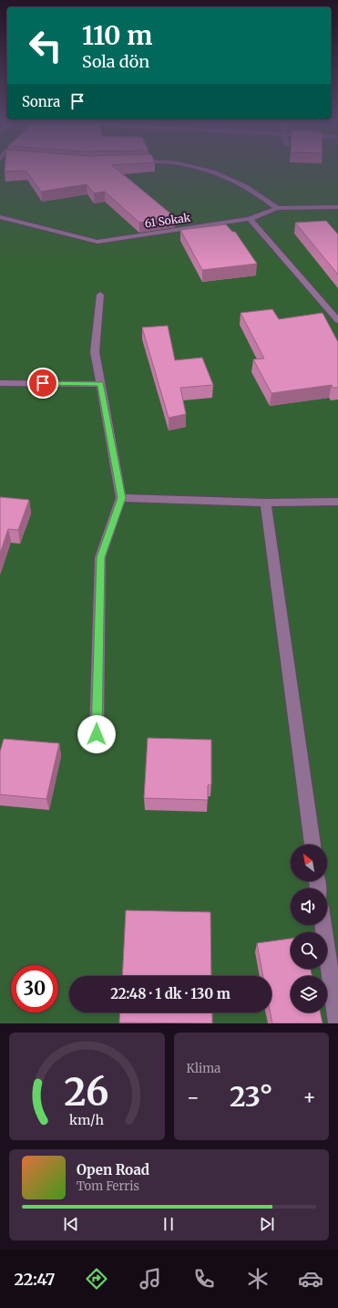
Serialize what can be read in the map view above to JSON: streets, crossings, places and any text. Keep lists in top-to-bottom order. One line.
{"streets":{"street":["61 Sokak"]},"north":"top left","page":{"turn":["110 m","Sola dön"],"then":"Sonra","limit":"30","trip":"22:48 · 1 dk · 130 m","tile":"Klima","heat":["−","23°","+"],"song":["Open Road","Tom Ferris"],"tabs":"22:47","gauge":["26","km/h"]}}
